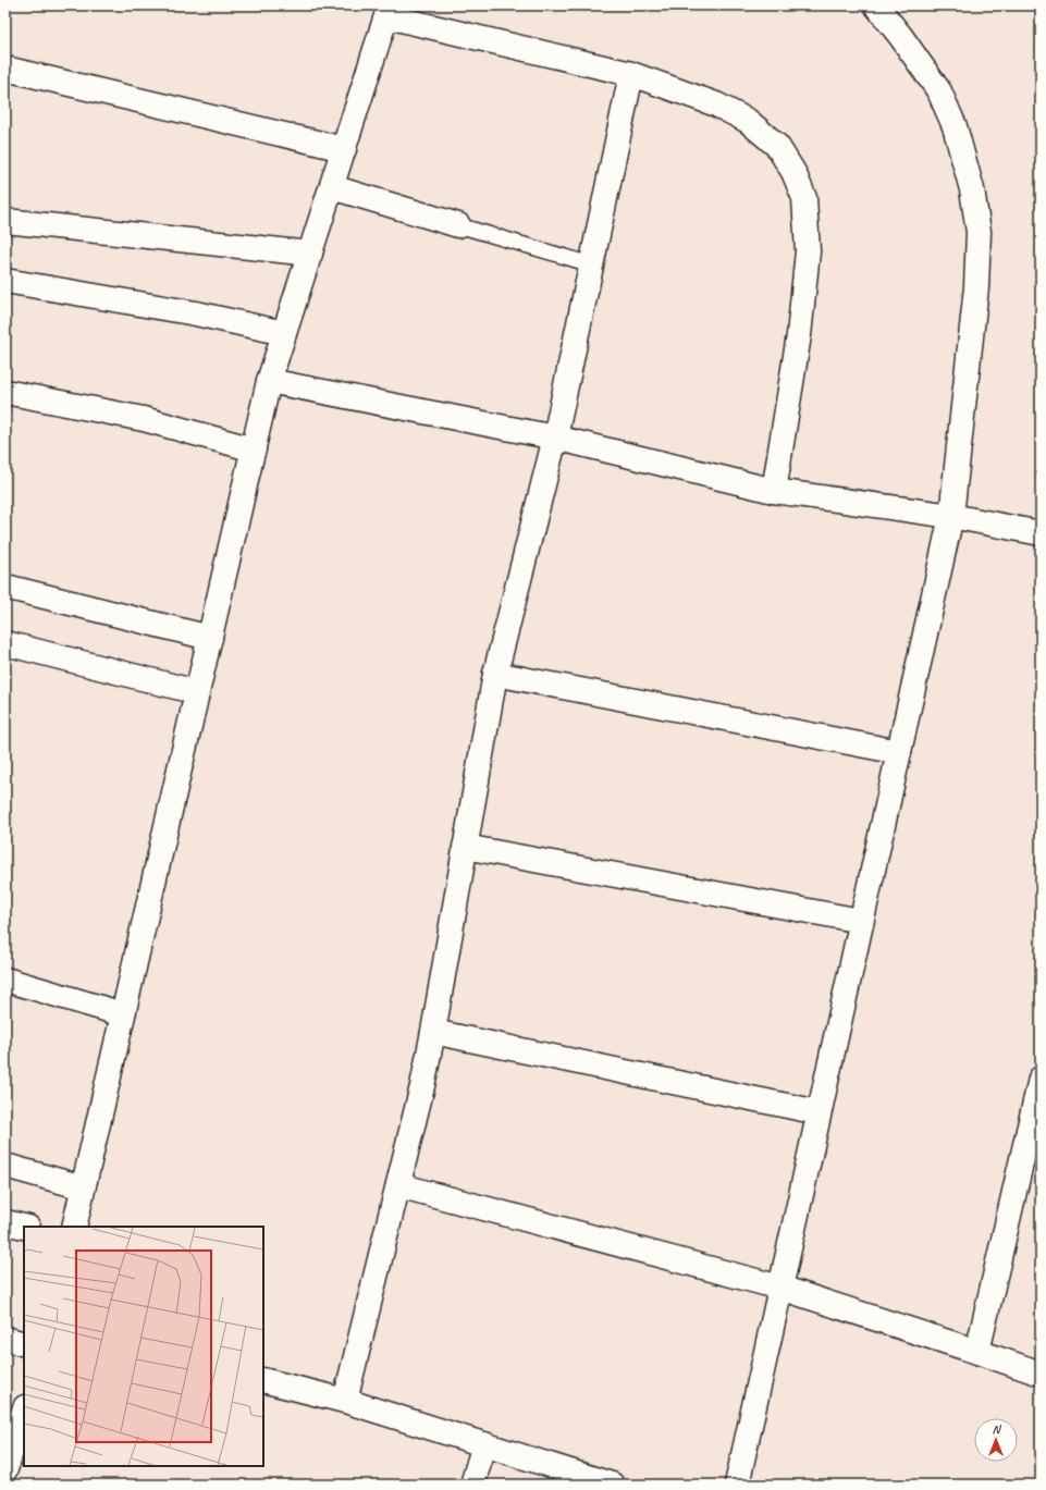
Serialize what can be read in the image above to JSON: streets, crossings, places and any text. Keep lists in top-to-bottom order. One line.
{"north":"top"}
